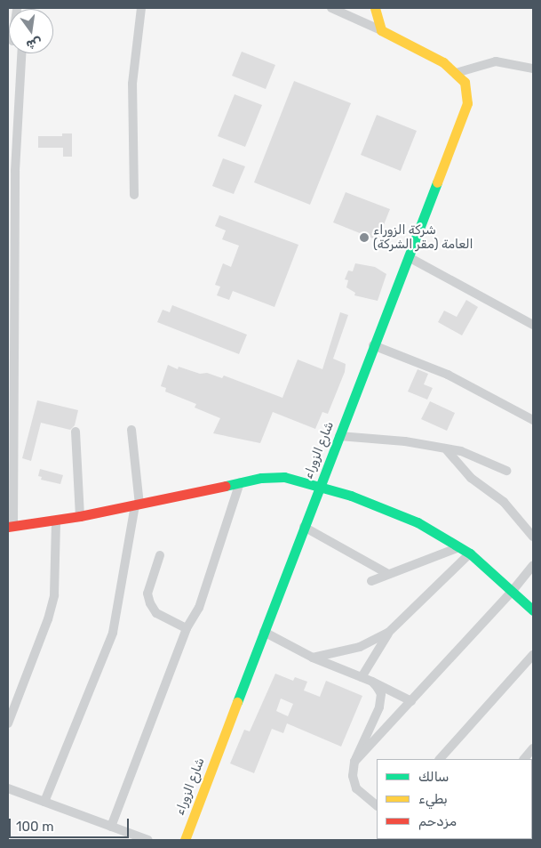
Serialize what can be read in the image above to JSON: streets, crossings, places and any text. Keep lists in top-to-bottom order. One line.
{"streets":{"street":["شارع الزوراء"]},"places":["شركة الزوراء العامة (مقر الشركة)"],"legend":["سالك","بطيء","مزدحم"],"scale_bar":"100 m","north":"bottom"}
